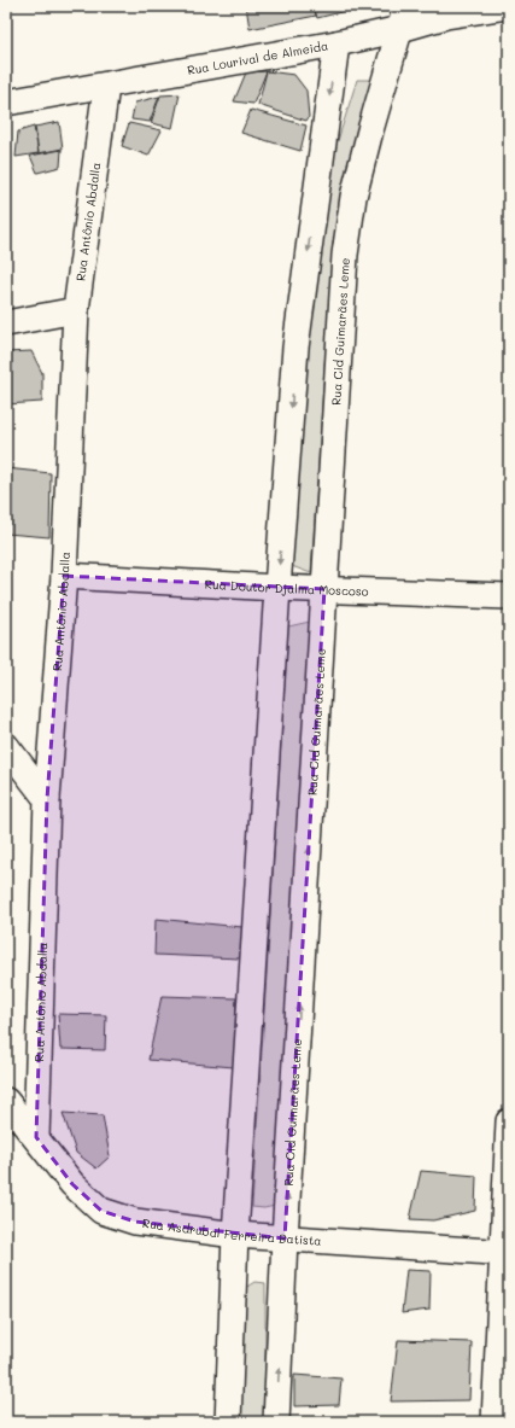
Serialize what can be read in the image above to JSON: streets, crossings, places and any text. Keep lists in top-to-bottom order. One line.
{"streets":{"street":["Rua Lourival de Almeida","Rua Antônio Abdalla","Rua Cid Guimarães Leme","Rua Doutor Djalma Moscoso","Rua Asdrubal Ferreira Batista"]},"crossings":[["Rua Lourival de Almeida","Rua Antônio Abdalla"],["Rua Lourival de Almeida","Rua Cid Guimarães Leme"],["Rua Antônio Abdalla","Rua Doutor Djalma Moscoso"],["Rua Antônio Abdalla","Rua Asdrubal Ferreira Batista"],["Rua Cid Guimarães Leme","Rua Doutor Djalma Moscoso"],["Rua Cid Guimarães Leme","Rua Asdrubal Ferreira Batista"]]}
